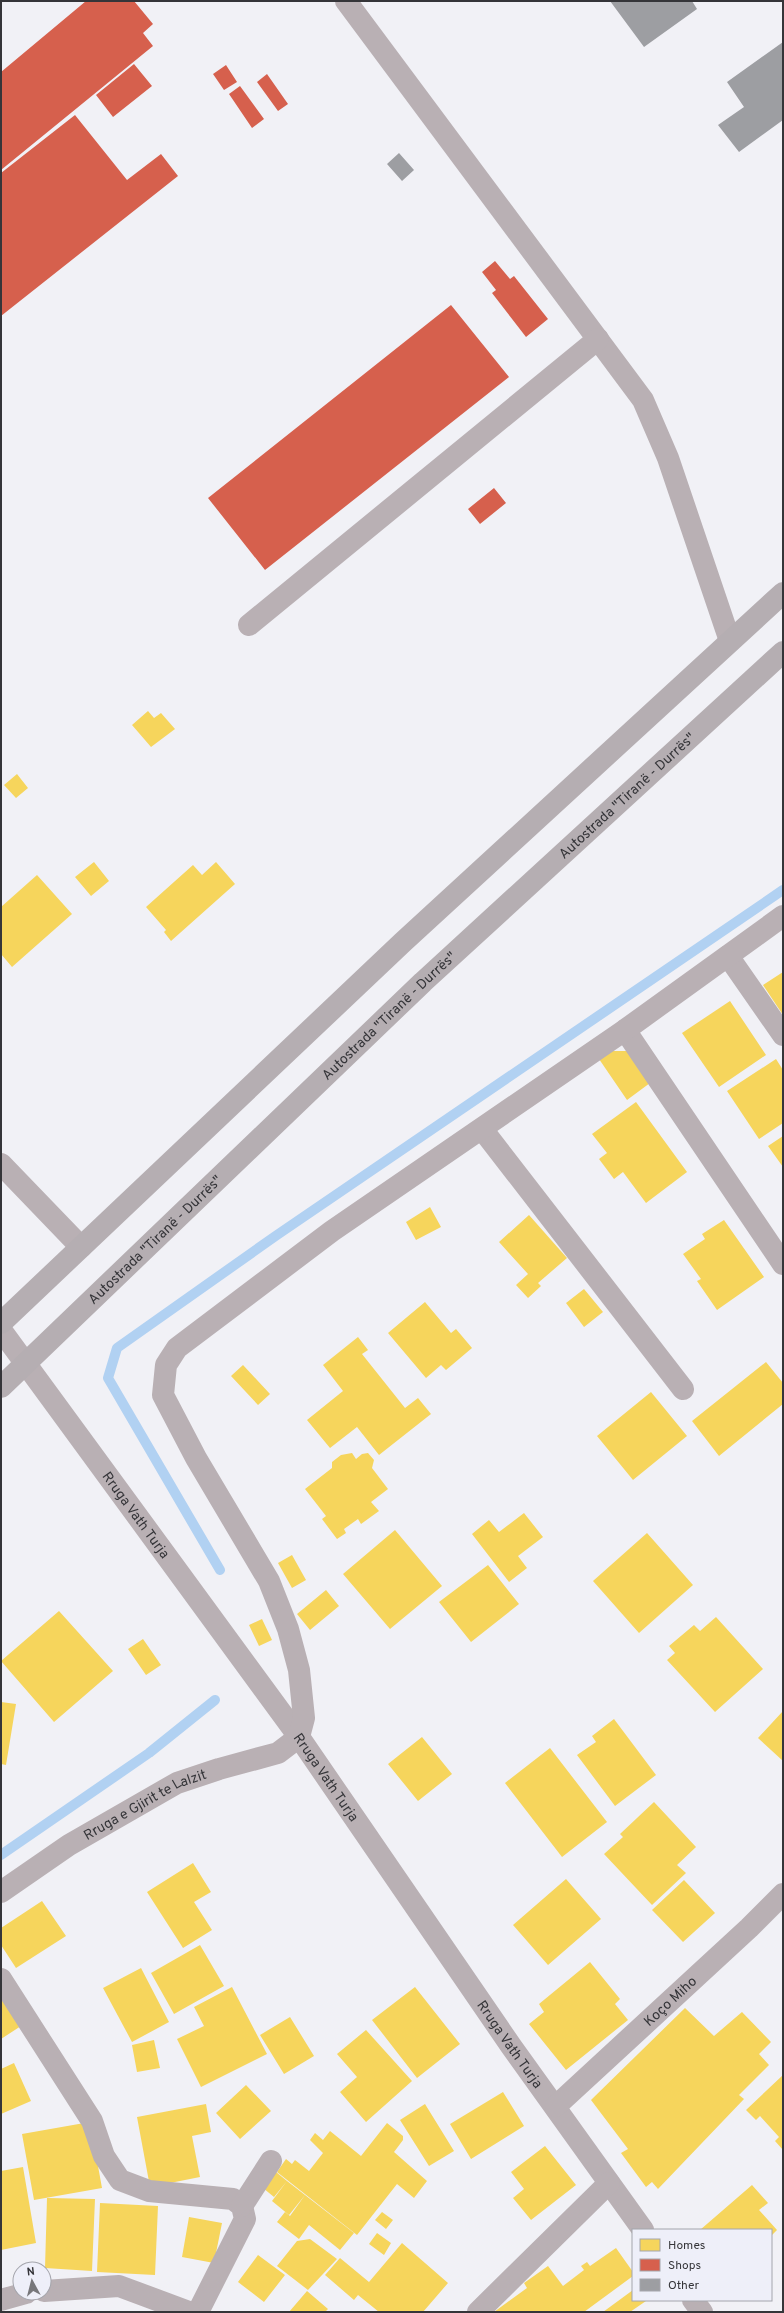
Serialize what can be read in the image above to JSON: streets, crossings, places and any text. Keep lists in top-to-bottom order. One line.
{"streets":{"highway":["Autostrada \"Tiranë - Durrës\""],"street":["Rruga Vath Turja","Rruga e Gjirit te Lalzit","Koço Miho"]},"crossings":[["Rruga Vath Turja","Rruga e Gjirit te Lalzit"],["Rruga Vath Turja","Koço Miho"]],"legend":["Homes","Shops","Other"],"north":"top"}
